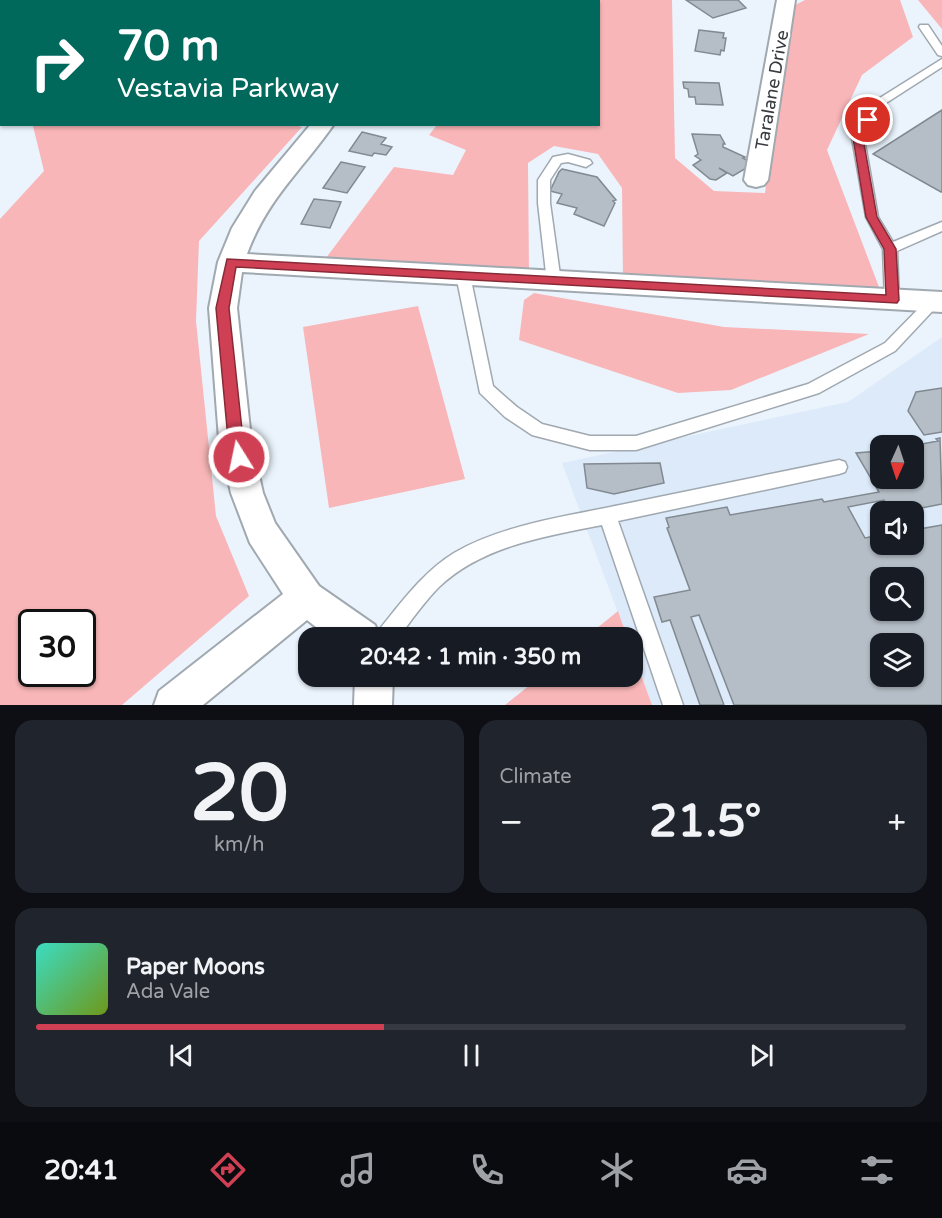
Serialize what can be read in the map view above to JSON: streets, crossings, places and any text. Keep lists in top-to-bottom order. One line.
{"streets":{"street":["Taralane Drive"]},"north":"bottom","page":{"turn":["70 m","Vestavia Parkway"],"limit":"30","trip":"20:42 · 1 min · 350 m","tile":[["20","km/h"],"Climate"],"heat":["−","21.5°","+"],"song":["Paper Moons","Ada Vale"],"tabs":"20:41"}}
